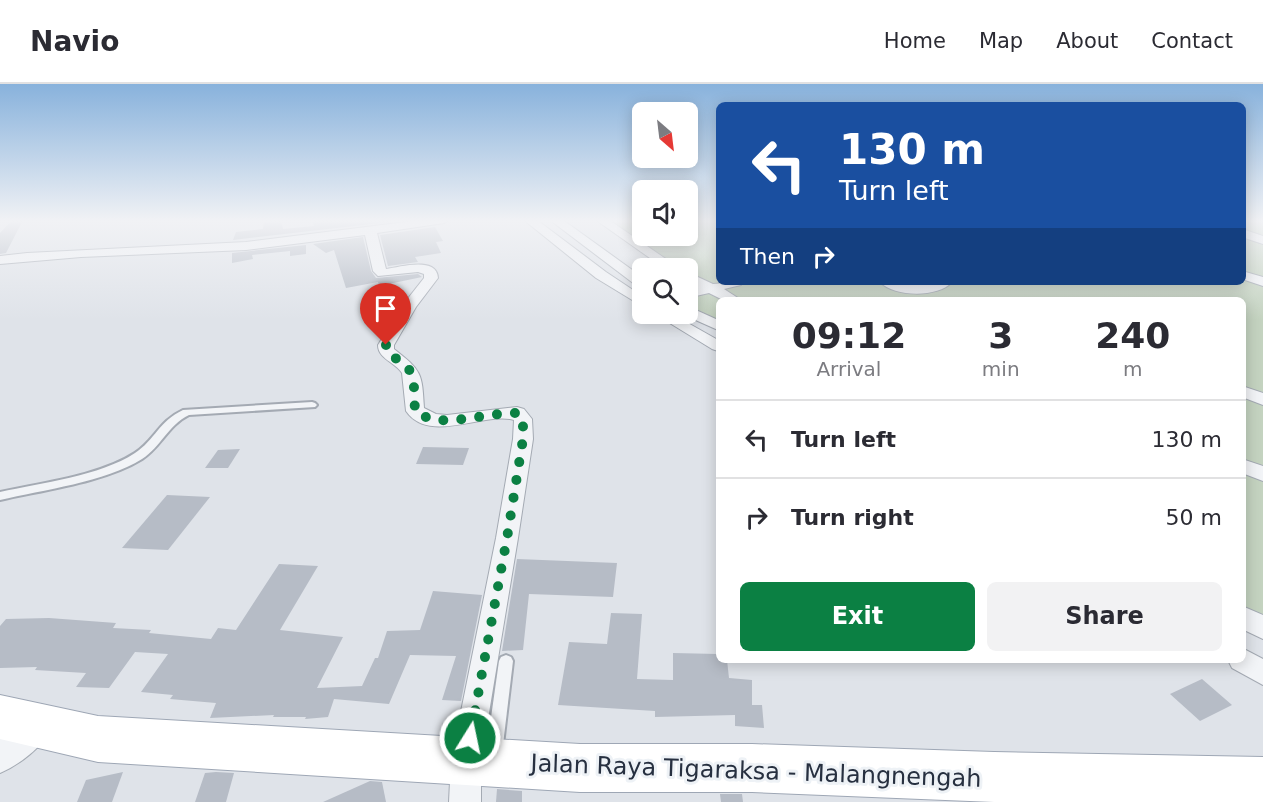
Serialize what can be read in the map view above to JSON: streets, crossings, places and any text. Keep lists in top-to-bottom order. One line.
{"streets":{"main road":["Jalan Raya Tigaraksa - Malangnengah"]},"north":"bottom right","page":{"header":"Navio","nav":["Home","Map","About","Contact"],"turn":["130 m","Turn left"],"then":"Then","eta":["09:12","Arrival","3","min","240","m"],"list":[{"name":"Turn left","value":"130 m"},{"name":"Turn right","value":"50 m"}],"buttons":["Exit","Share"]}}
